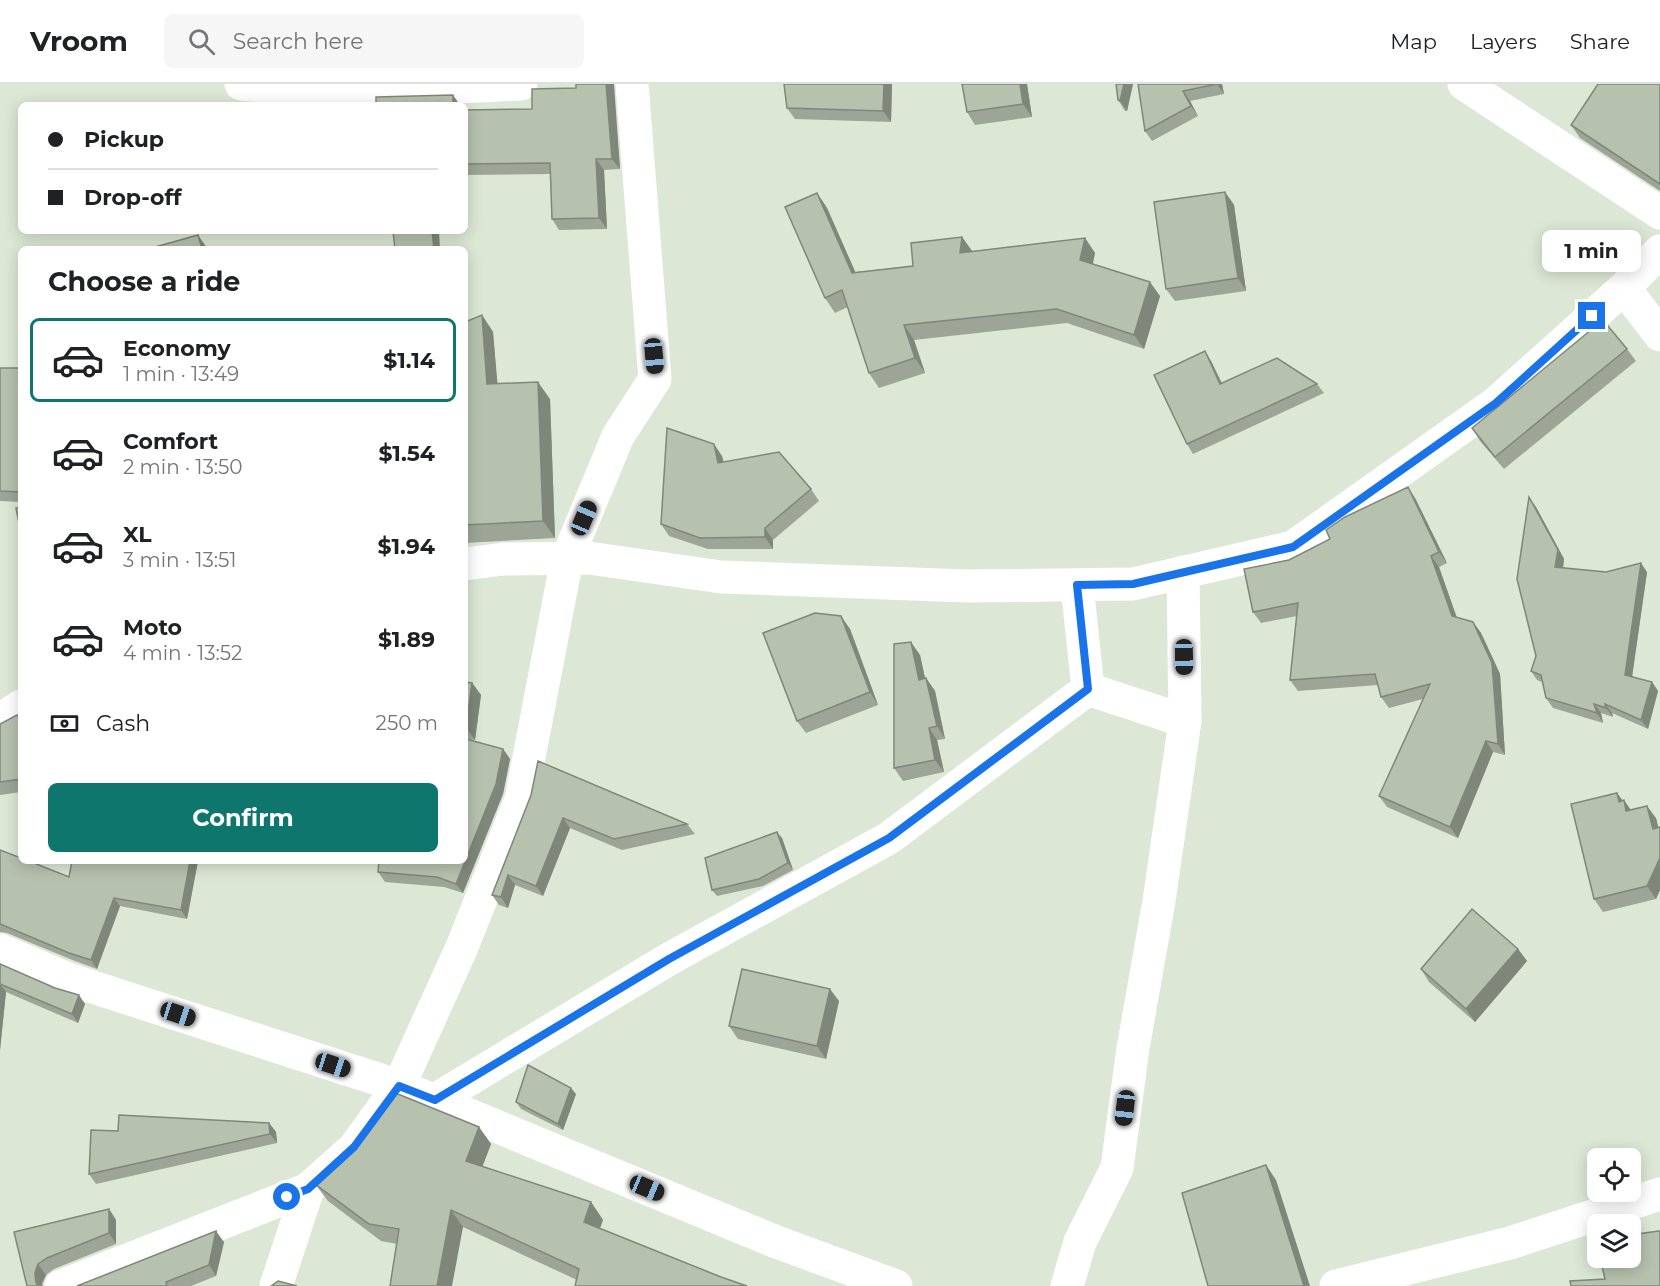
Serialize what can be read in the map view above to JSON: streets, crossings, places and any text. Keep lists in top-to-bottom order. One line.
{"page":{"header":"Vroom","search":"Search here","nav":["Map","Layers","Share"],"banner":["Pickup","Drop-off"],"bubble":"1 min","heading":"Choose a ride","list":[{"name":"Economy","note":"1 min · 13:49","value":"$1.14"},{"name":"Comfort","note":"2 min · 13:50","value":"$1.54"},{"name":"XL","note":"3 min · 13:51","value":"$1.94"},{"name":"Moto","note":"4 min · 13:52","value":"$1.89"}],"pay":["Cash","250 m"],"buttons":"Confirm"}}
